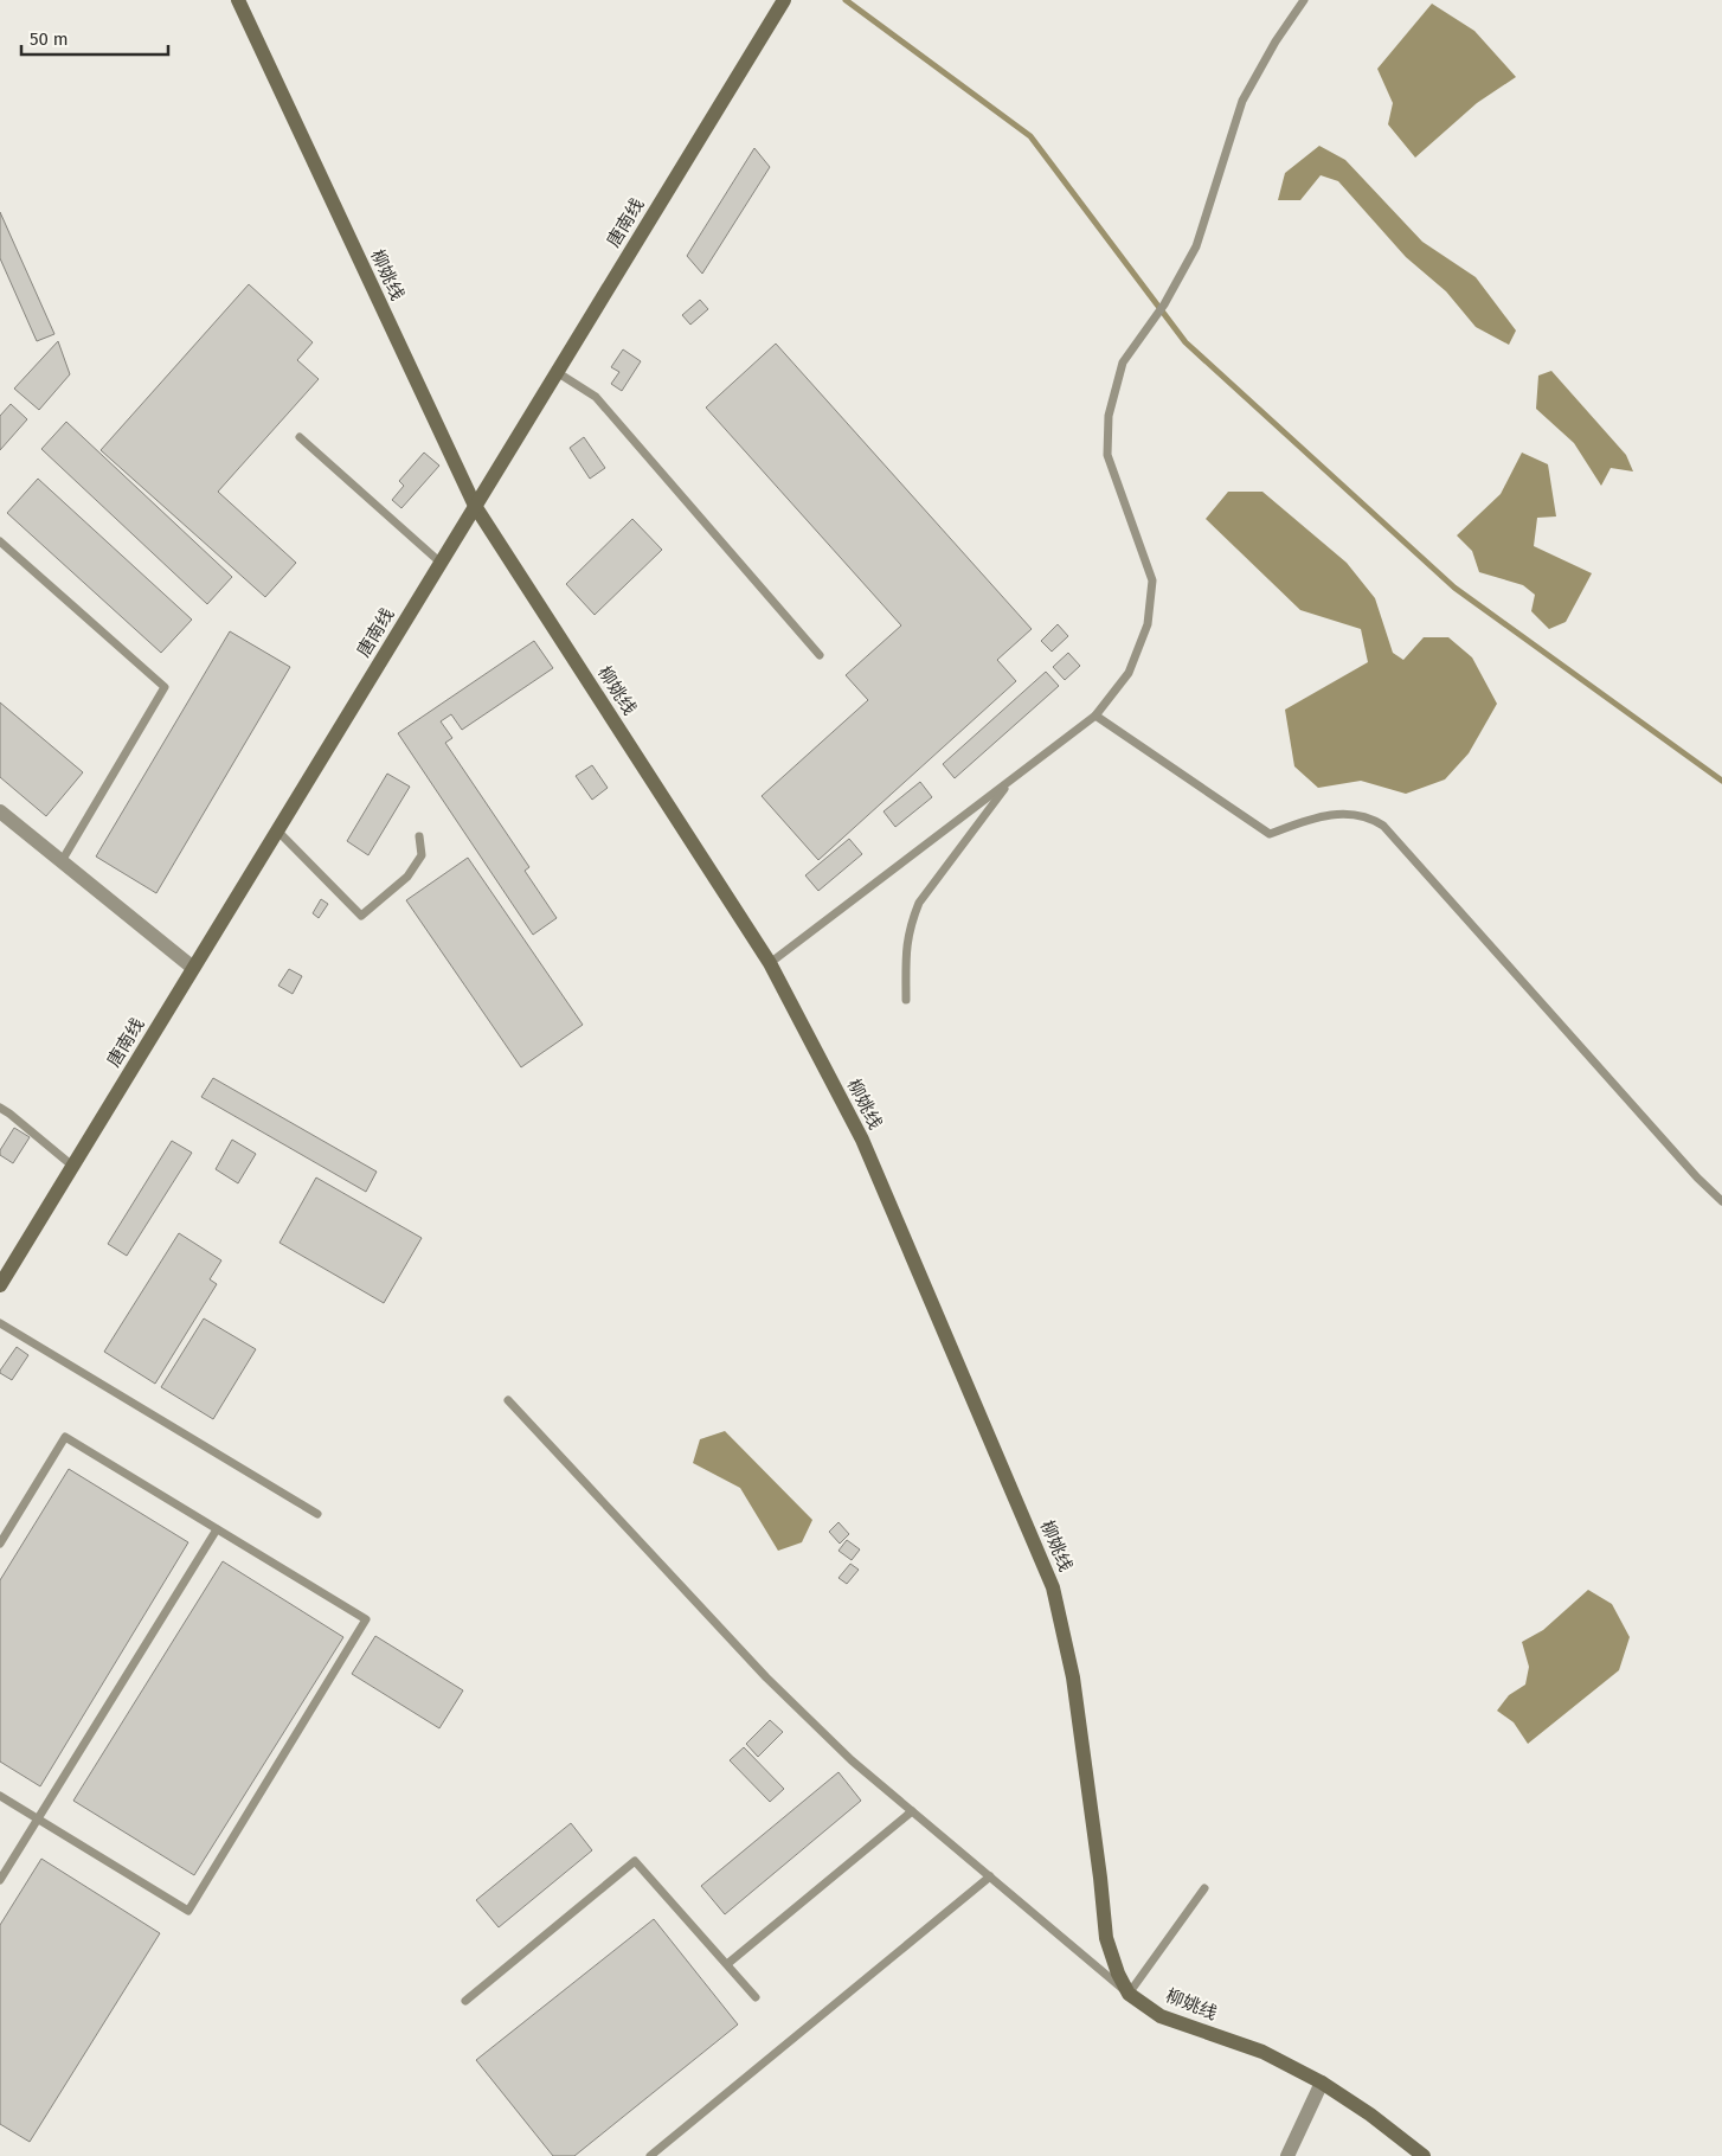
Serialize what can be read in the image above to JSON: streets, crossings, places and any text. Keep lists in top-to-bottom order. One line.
{"streets":{"street":["唐南线","柳姚线"]},"crossings":[["唐南线","柳姚线"]],"scale_bar":"50 m"}
